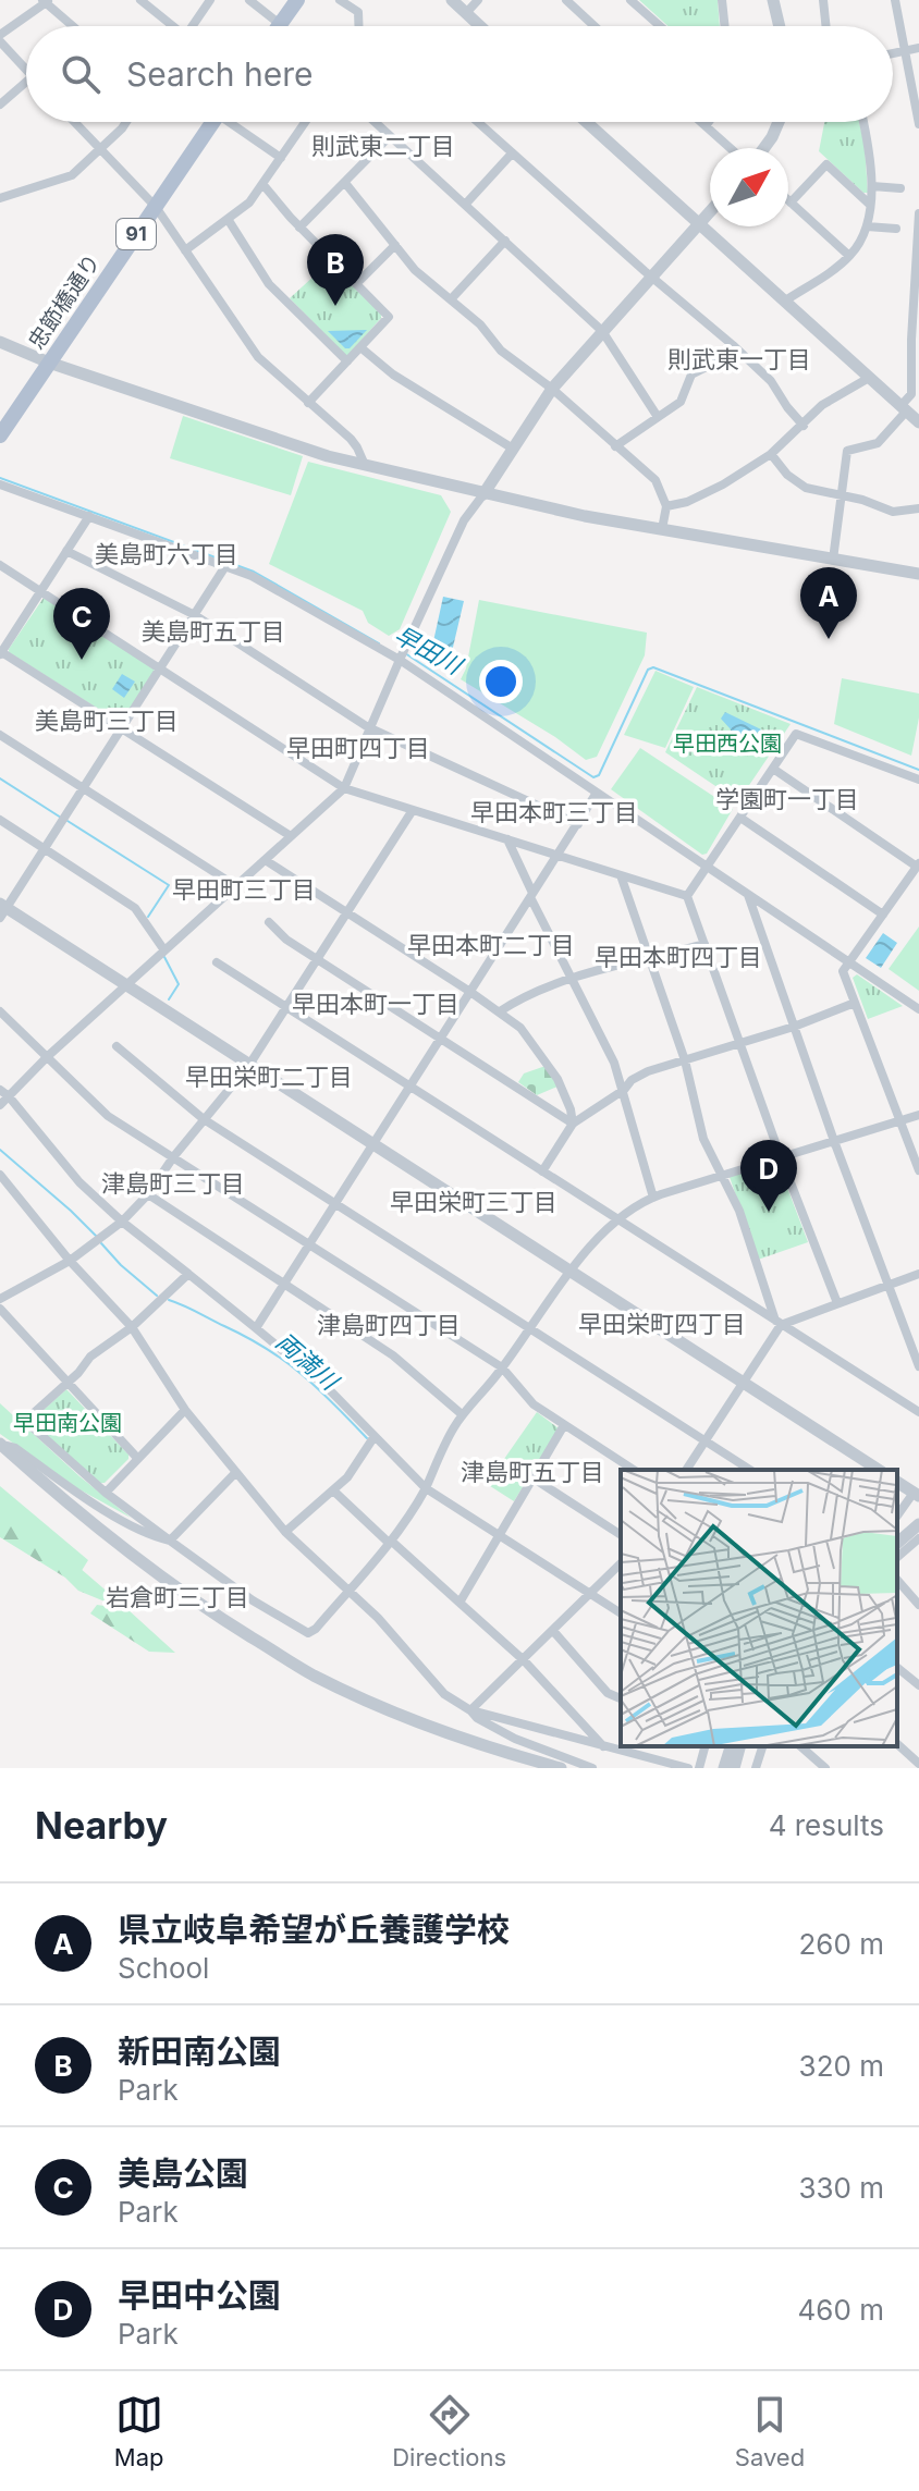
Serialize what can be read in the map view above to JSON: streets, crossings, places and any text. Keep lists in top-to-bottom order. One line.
{"streets":{"main road":["91","忠節橋通り"]},"districts":["則武東二丁目","則武東一丁目","美島町六丁目","美島町五丁目","美島町三丁目","早田町四丁目","学園町一丁目","早田本町三丁目","早田町三丁目","早田本町二丁目","早田本町四丁目","早田本町一丁目","早田栄町二丁目","津島町三丁目","早田栄町三丁目","早田栄町四丁目","津島町四丁目","津島町五丁目","岩倉町三丁目"],"water":["早田川","両満川"],"parks":["早田西公園","早田南公園"],"north":"top right","page":{"search":"Search here","pins":["B","A","C","D"],"heading":["Nearby","4 results"],"list":[{"mark":"A","name":"県立岐阜希望が丘養護学校","note":"School","value":"260 m"},{"mark":"B","name":"新田南公園","note":"Park","value":"320 m"},{"mark":"C","name":"美島公園","note":"Park","value":"330 m"},{"mark":"D","name":"早田中公園","note":"Park","value":"460 m"}],"nav":["Map","Directions","Saved"]}}
